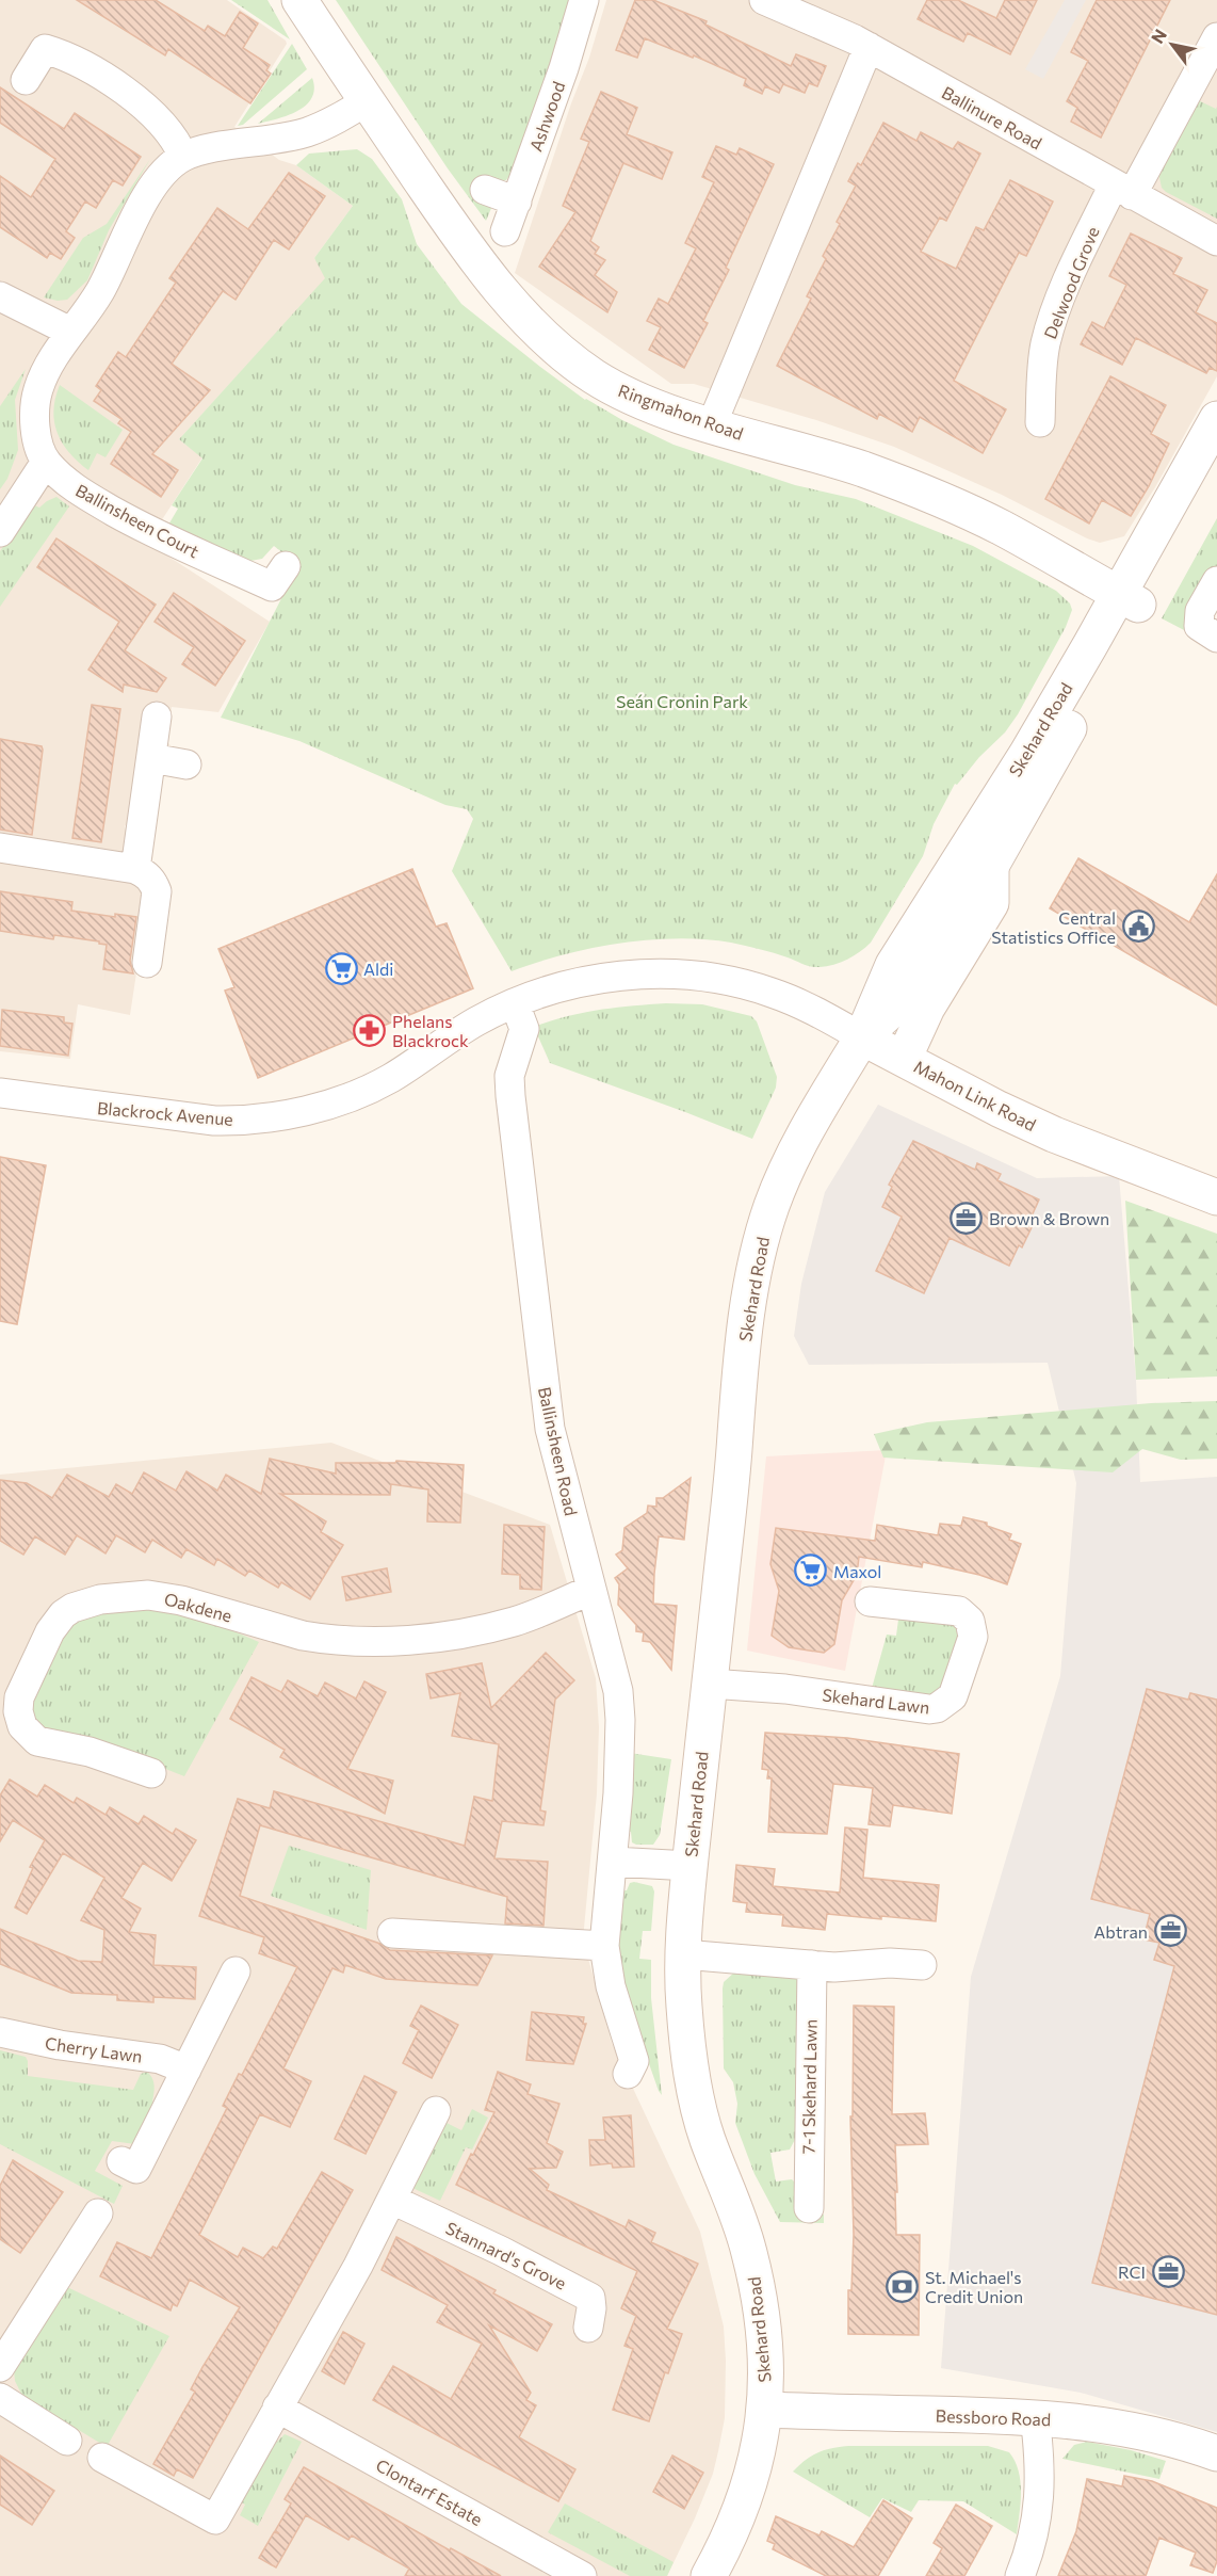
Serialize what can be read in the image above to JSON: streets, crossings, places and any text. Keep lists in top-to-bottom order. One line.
{"streets":{"street":["Ashwood","Ballinure Road","Delwood Grove","Ringmahon Road","Ballinsheen Court","Skehard Road","Mahon Link Road","Blackrock Avenue","Ballinsheen Road","Oakdene","Skehard Lawn","Cherry Lawn","7-1 Skehard Lawn","Stannard's Grove","Bessboro Road","Clontarf Estate"]},"crossings":[["Ballinure Road","Delwood Grove"],["Ringmahon Road","Ballinsheen Court"],["Ringmahon Road","Skehard Road"],["Skehard Road","Mahon Link Road"],["Skehard Road","Blackrock Avenue"],["Skehard Road","Skehard Lawn"],["Skehard Road","Bessboro Road"],["Mahon Link Road","Blackrock Avenue"],["Blackrock Avenue","Ballinsheen Road"],["Ballinsheen Road","Oakdene"]],"parks":["Seán Cronin Park"],"places":{"public building":["Central Statistics Office"],"supermarket":["Aldi","Maxol"],"pharmacy":["Phelans Blackrock"],"office":["Brown & Brown","Abtran","RCI"],"bank":["St. Michael's Credit Union"]},"north":"top left"}
